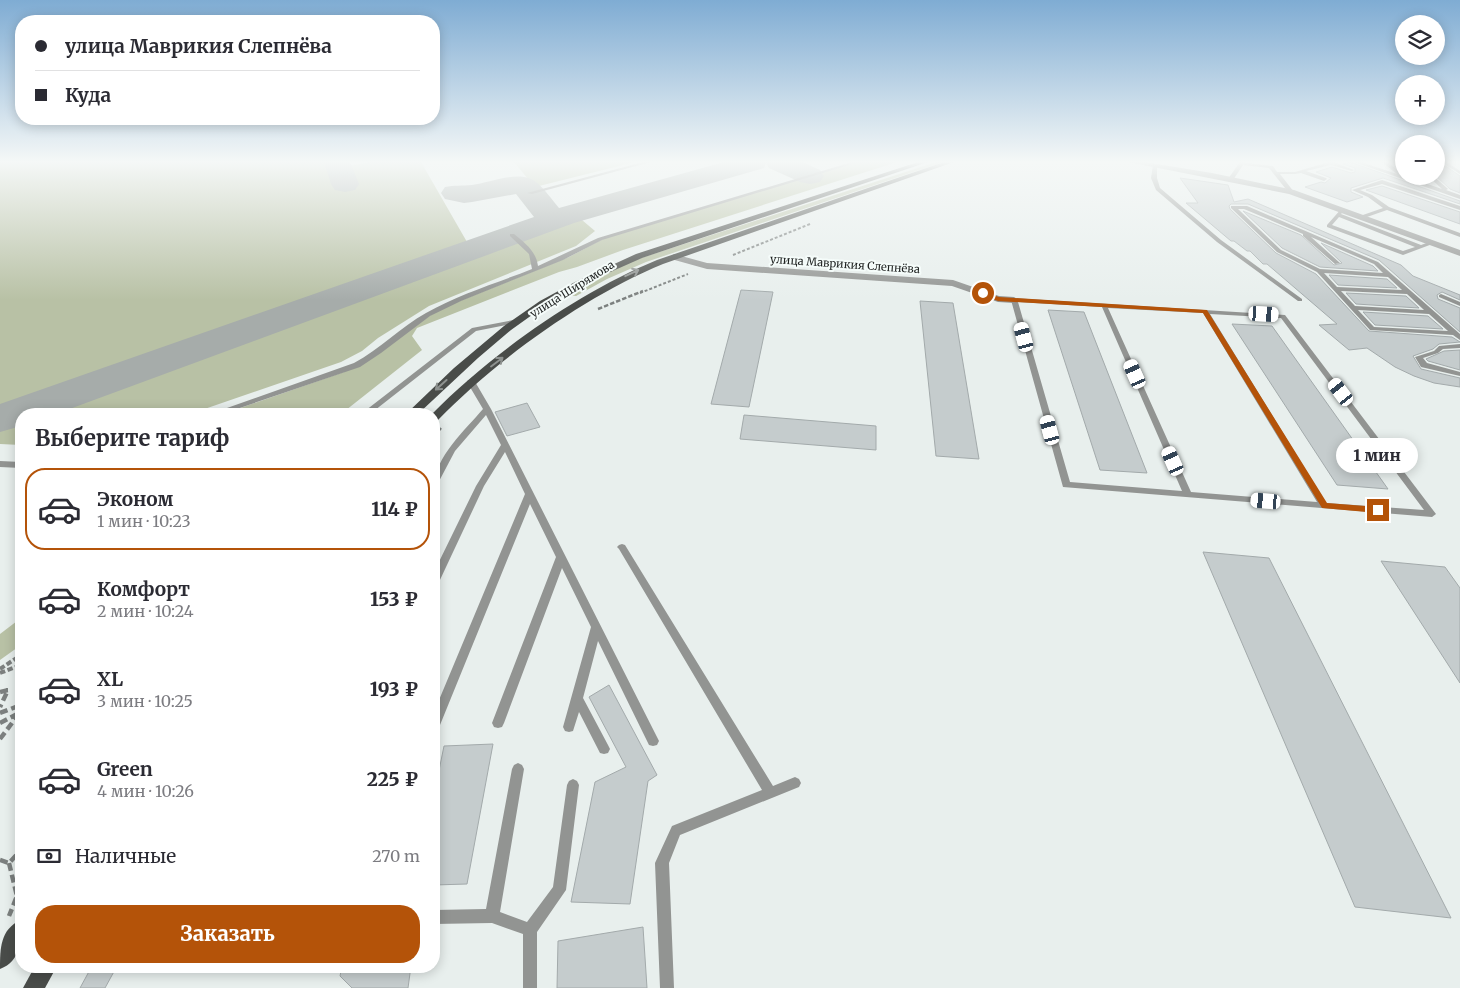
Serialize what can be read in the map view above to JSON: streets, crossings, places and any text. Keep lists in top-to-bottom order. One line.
{"streets":{"main road":["улица Ширямова"],"street":["улица Маврикия Слепнёва"]},"crossings":[["улица Маврикия Слепнёва","улица Ширямова"]],"page":{"map_buttons":["+","−"],"banner":["улица Маврикия Слепнёва","Куда"],"heading":"Выберите тариф","bubble":"1 мин","list":[{"name":"Эконом","note":"1 мин · 10:23","value":"114 ₽"},{"name":"Комфорт","note":"2 мин · 10:24","value":"153 ₽"},{"name":"XL","note":"3 мин · 10:25","value":"193 ₽"},{"name":"Green","note":"4 мин · 10:26","value":"225 ₽"}],"pay":["Наличные","270 m"],"buttons":"Заказать"}}
